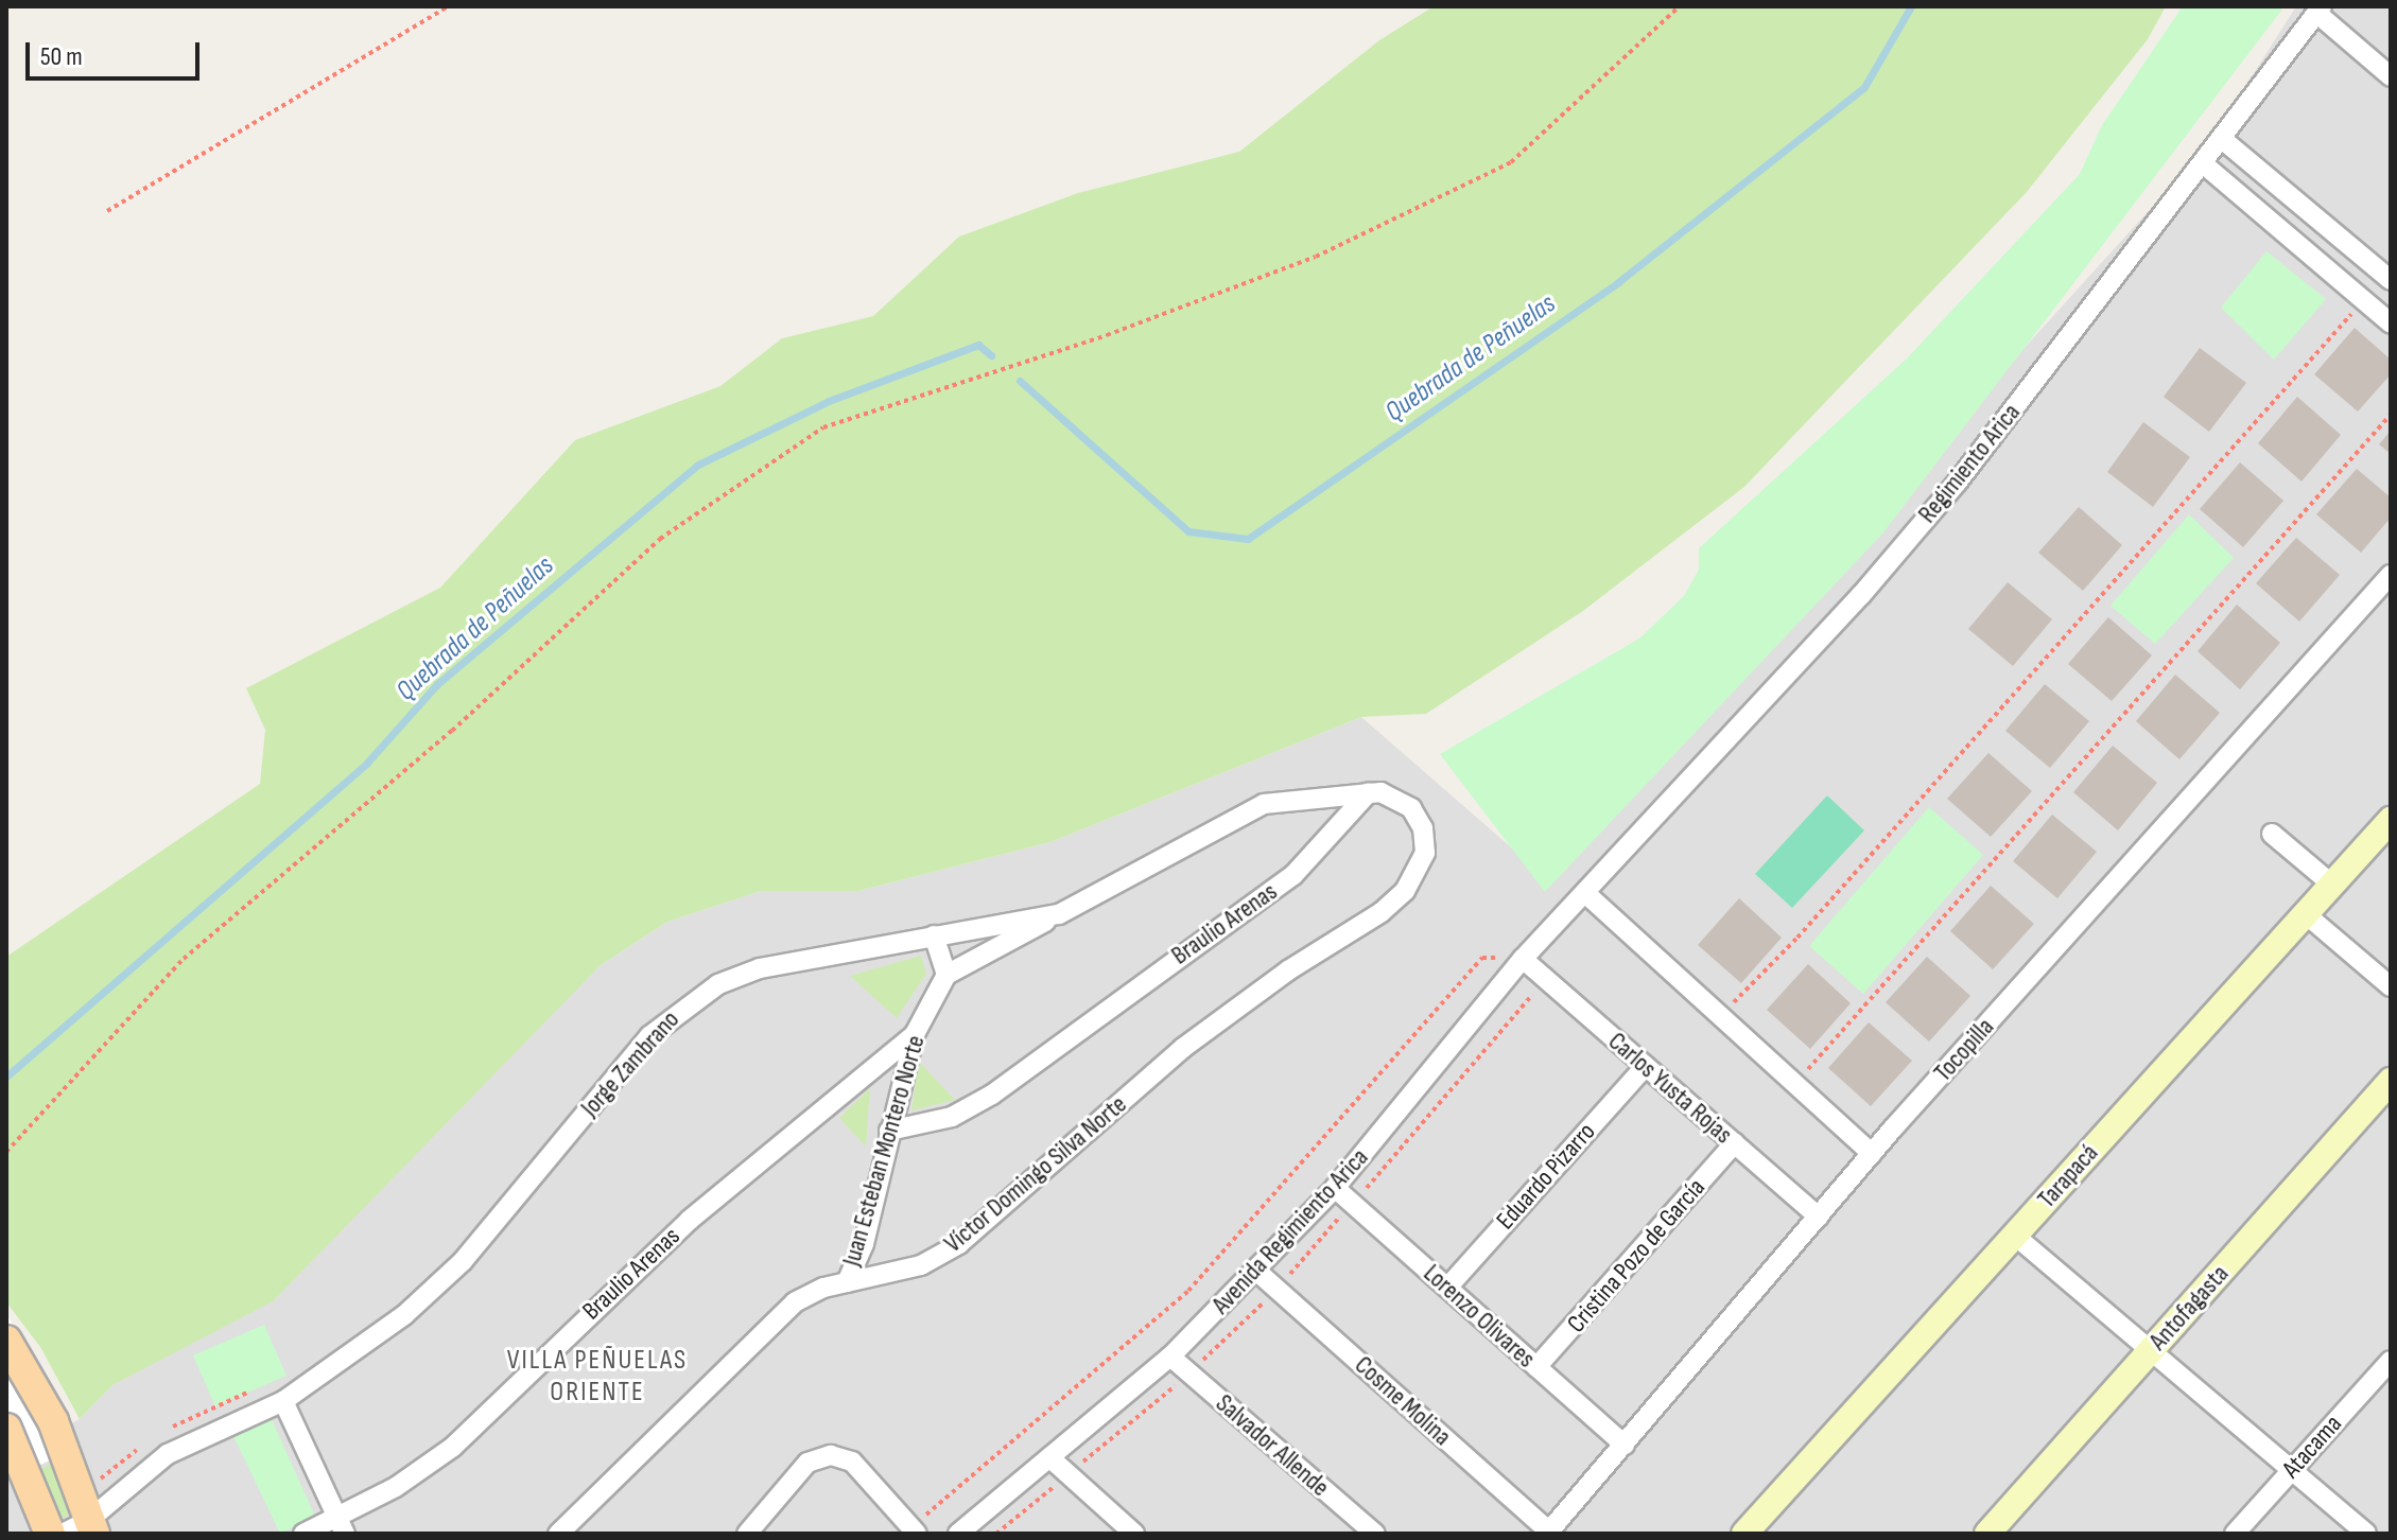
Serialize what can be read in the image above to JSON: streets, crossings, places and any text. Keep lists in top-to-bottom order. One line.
{"streets":{"main road":["Tarapacá","Antofagasta"],"street":["Regimiento Arica","Braulio Arenas","Tocopilla","Jorge Zambrano","Carlos Yusta Rojas","Juan Esteban Montero Norte","Víctor Domingo Silva Norte","Eduardo Pizarro","Avenida Regimiento Arica","Cristina Pozo de García","Lorenzo Olivares","Cosme Molina","Salvador Allende","Atacama"]},"crossings":[["Regimiento Arica","Avenida Regimiento Arica"],["Braulio Arenas","Jorge Zambrano"],["Braulio Arenas","Juan Esteban Montero Norte"],["Tocopilla","Carlos Yusta Rojas"],["Tocopilla","Lorenzo Olivares"],["Tocopilla","Cosme Molina"],["Jorge Zambrano","Víctor Domingo Silva Norte"],["Carlos Yusta Rojas","Eduardo Pizarro"],["Carlos Yusta Rojas","Avenida Regimiento Arica"],["Carlos Yusta Rojas","Cristina Pozo de García"],["Juan Esteban Montero Norte","Víctor Domingo Silva Norte"],["Eduardo Pizarro","Lorenzo Olivares"],["Avenida Regimiento Arica","Lorenzo Olivares"],["Avenida Regimiento Arica","Cosme Molina"],["Avenida Regimiento Arica","Salvador Allende"],["Cristina Pozo de García","Lorenzo Olivares"]],"districts":["VILLA PEÑUELAS ORIENTE"],"water":["Quebrada de Peñuelas"],"scale_bar":"50 m"}
